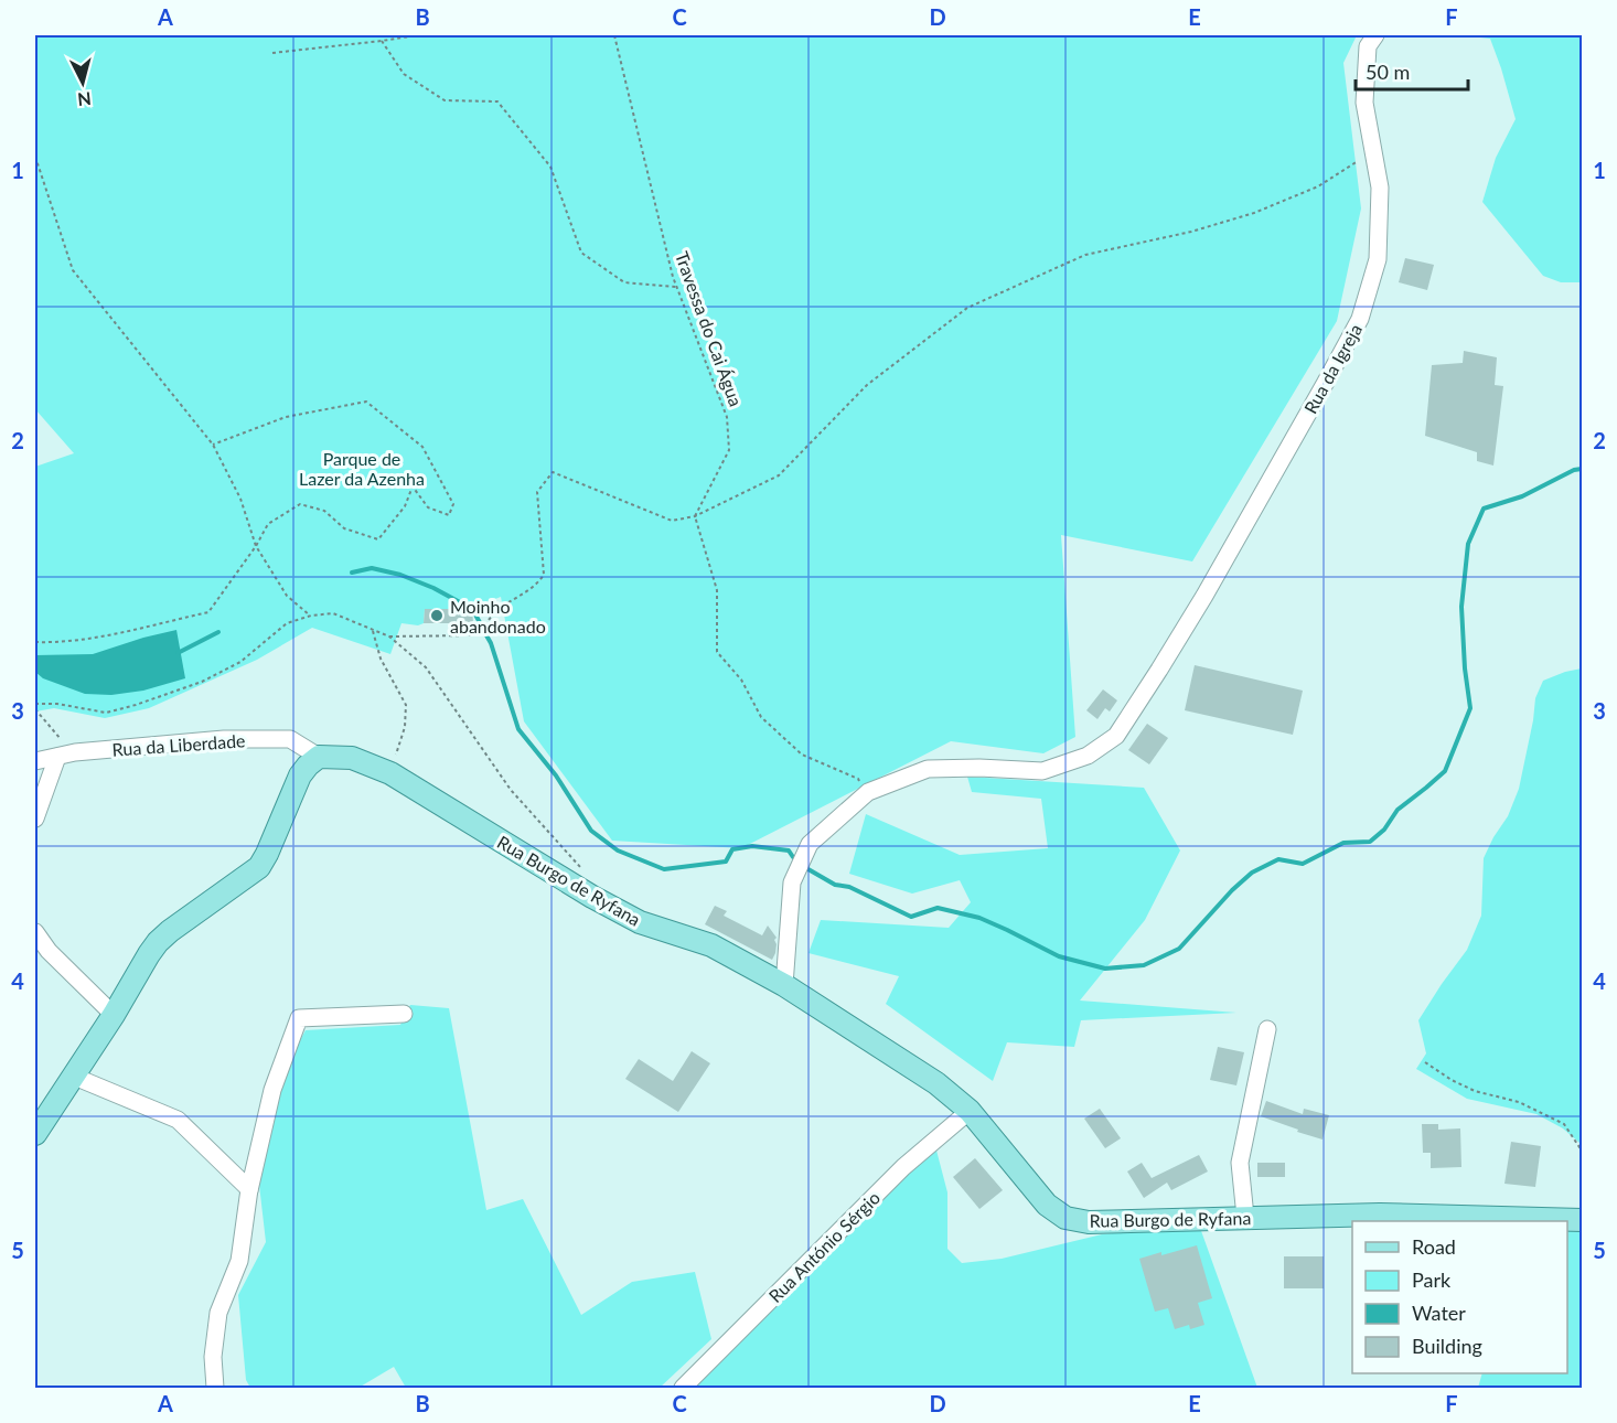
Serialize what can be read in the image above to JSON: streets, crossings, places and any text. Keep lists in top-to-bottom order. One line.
{"streets":{"main road":["Rua Burgo de Ryfana"],"street":["Rua da Igreja","Rua da Liberdade","Rua António Sérgio"],"path":["Travessa do Cai Água"]},"crossings":[["Rua da Igreja","Rua Burgo de Ryfana"],["Rua da Liberdade","Rua Burgo de Ryfana"],["Rua Burgo de Ryfana","Rua António Sérgio"]],"parks":["Parque de Lazer da Azenha"],"places":["Moinho abandonado"],"legend":["Road","Park","Water","Building"],"scale_bar":"50 m","north":"bottom","grid":{"columns":["A","B","C","D","E","F"],"rows":["1","2","3","4","5"]}}
